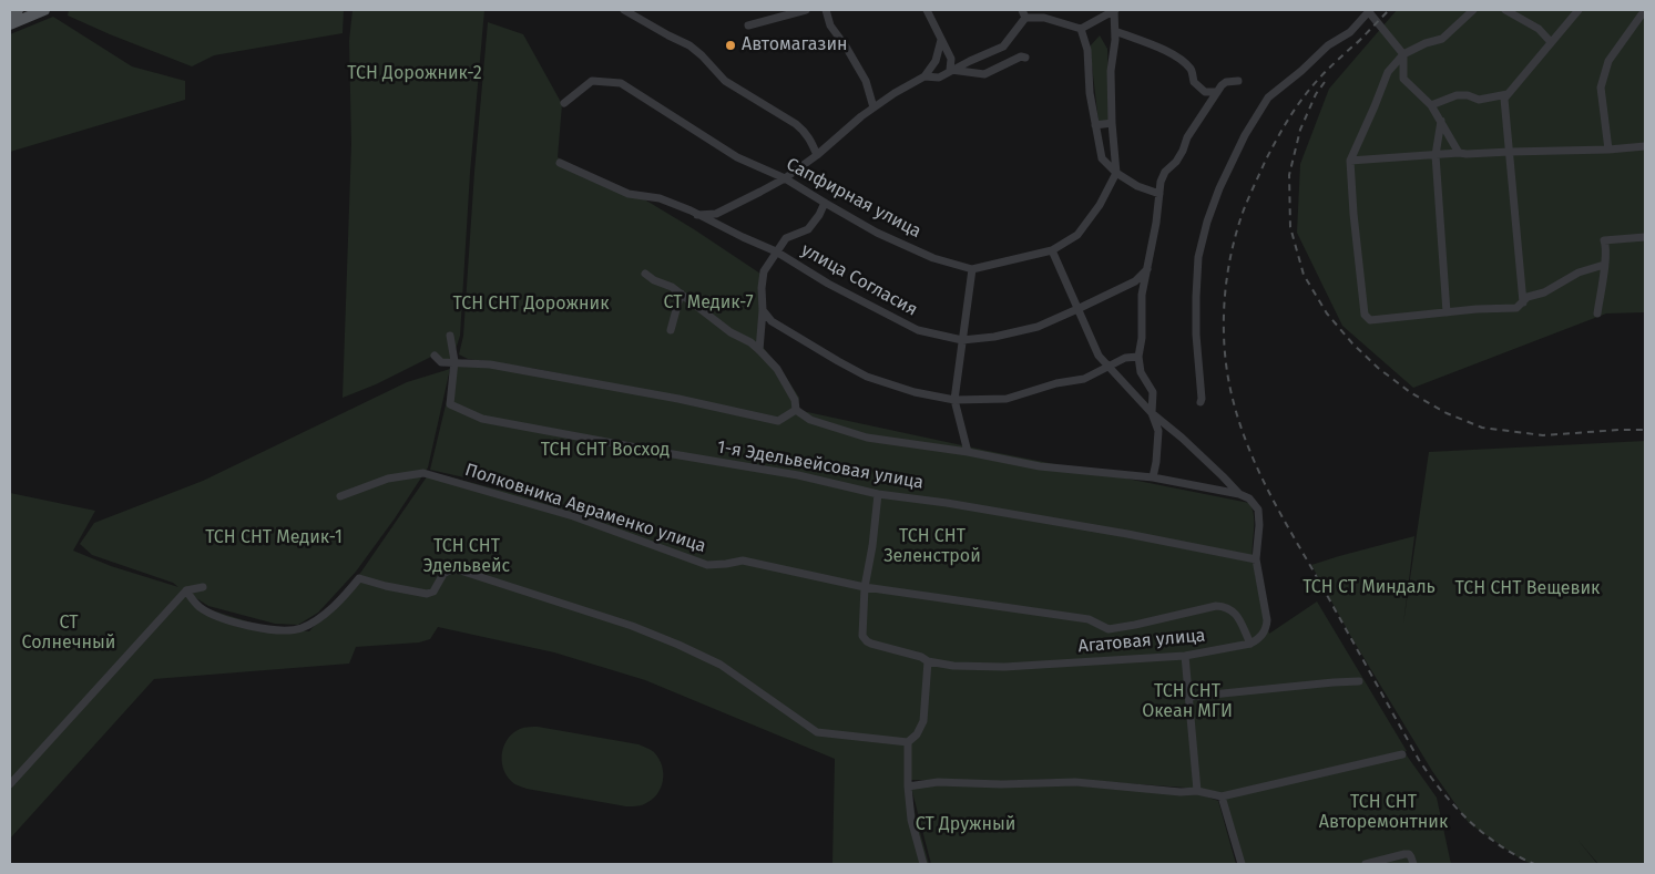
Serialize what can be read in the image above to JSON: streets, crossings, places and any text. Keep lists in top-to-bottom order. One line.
{"streets":{"street":["Сапфирная улица","улица Согласия","1-я Эдельвейсовая улица","Полковника Авраменко улица","Агатовая улица"]},"crossings":[["1-я Эдельвейсовая улица","Агатовая улица"],["Полковника Авраменко улица","Агатовая улица"]],"parks":["ТСН Дорожник-2","СТ Медик-7","ТСН СНТ Дорожник","ТСН СНТ Восход","ТСН СНТ Зеленстрой","ТСН СНТ Медик-1","ТСН СНТ Эдельвейс","ТСН СТ Миндаль","ТСН СНТ Вещевик","СТ Солнечный","ТСН СНТ Океан МГИ","ТСН СНТ Авторемонтник","СТ Дружный"],"places":["Автомагазин"]}
